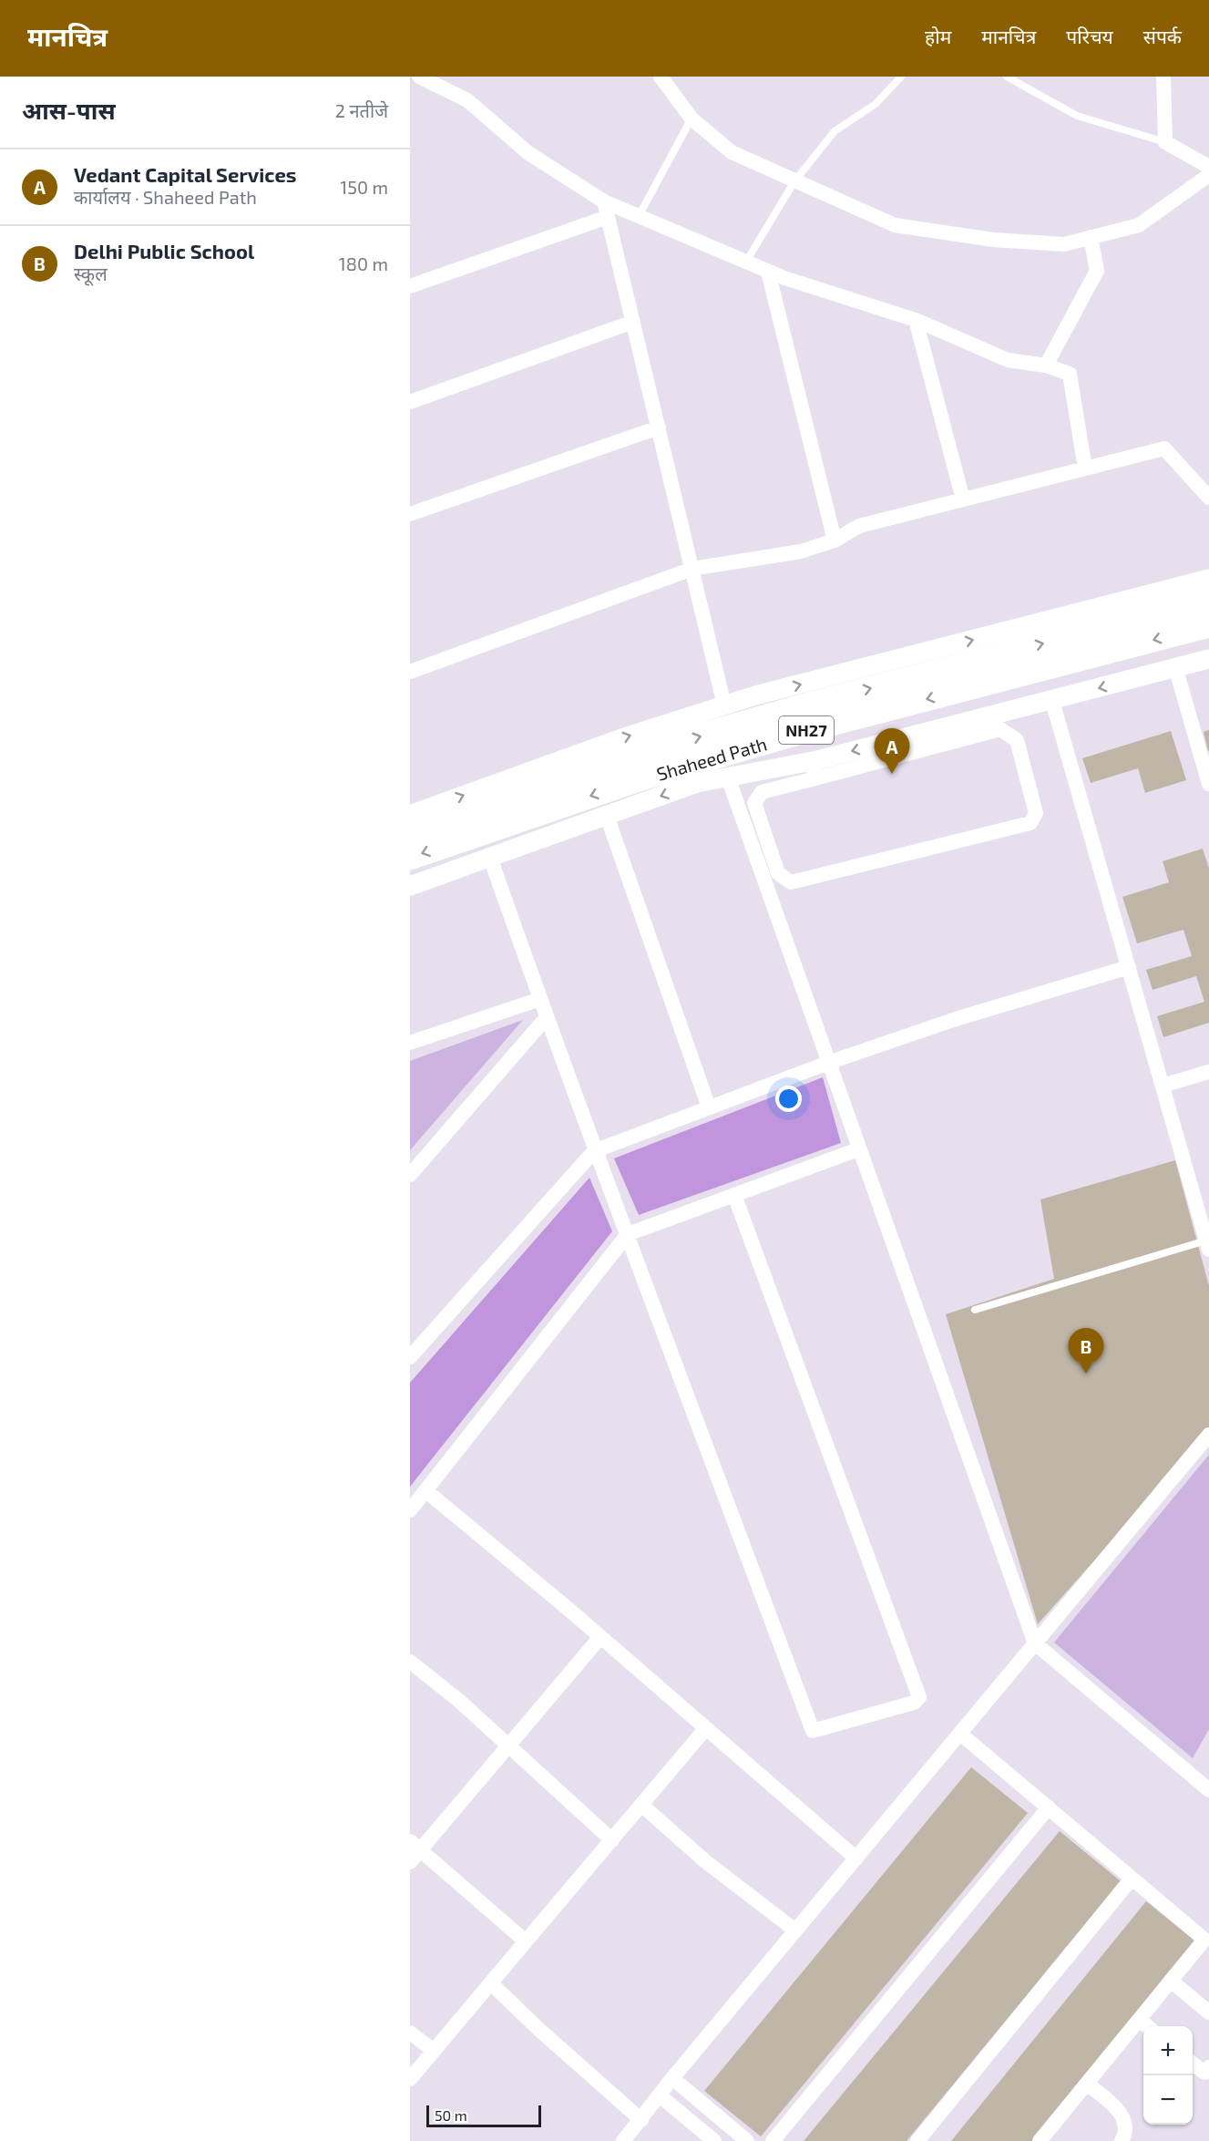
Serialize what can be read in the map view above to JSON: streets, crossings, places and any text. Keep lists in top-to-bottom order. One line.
{"streets":{"highway":["NH27","Shaheed Path"]},"scale_bar":"50 m","page":{"header":"मानचित्र","nav":["होम","मानचित्र","परिचय","संपर्क"],"heading":["आस-पास","2 नतीजे"],"list":[{"mark":"A","name":"Vedant Capital Services","note":"कार्यालय · Shaheed Path","value":"150 m"},{"mark":"B","name":"Delhi Public School","note":"स्कूल","value":"180 m"}],"pins":["A","B"],"map_buttons":["+","−"],"scale":"50 m"}}
